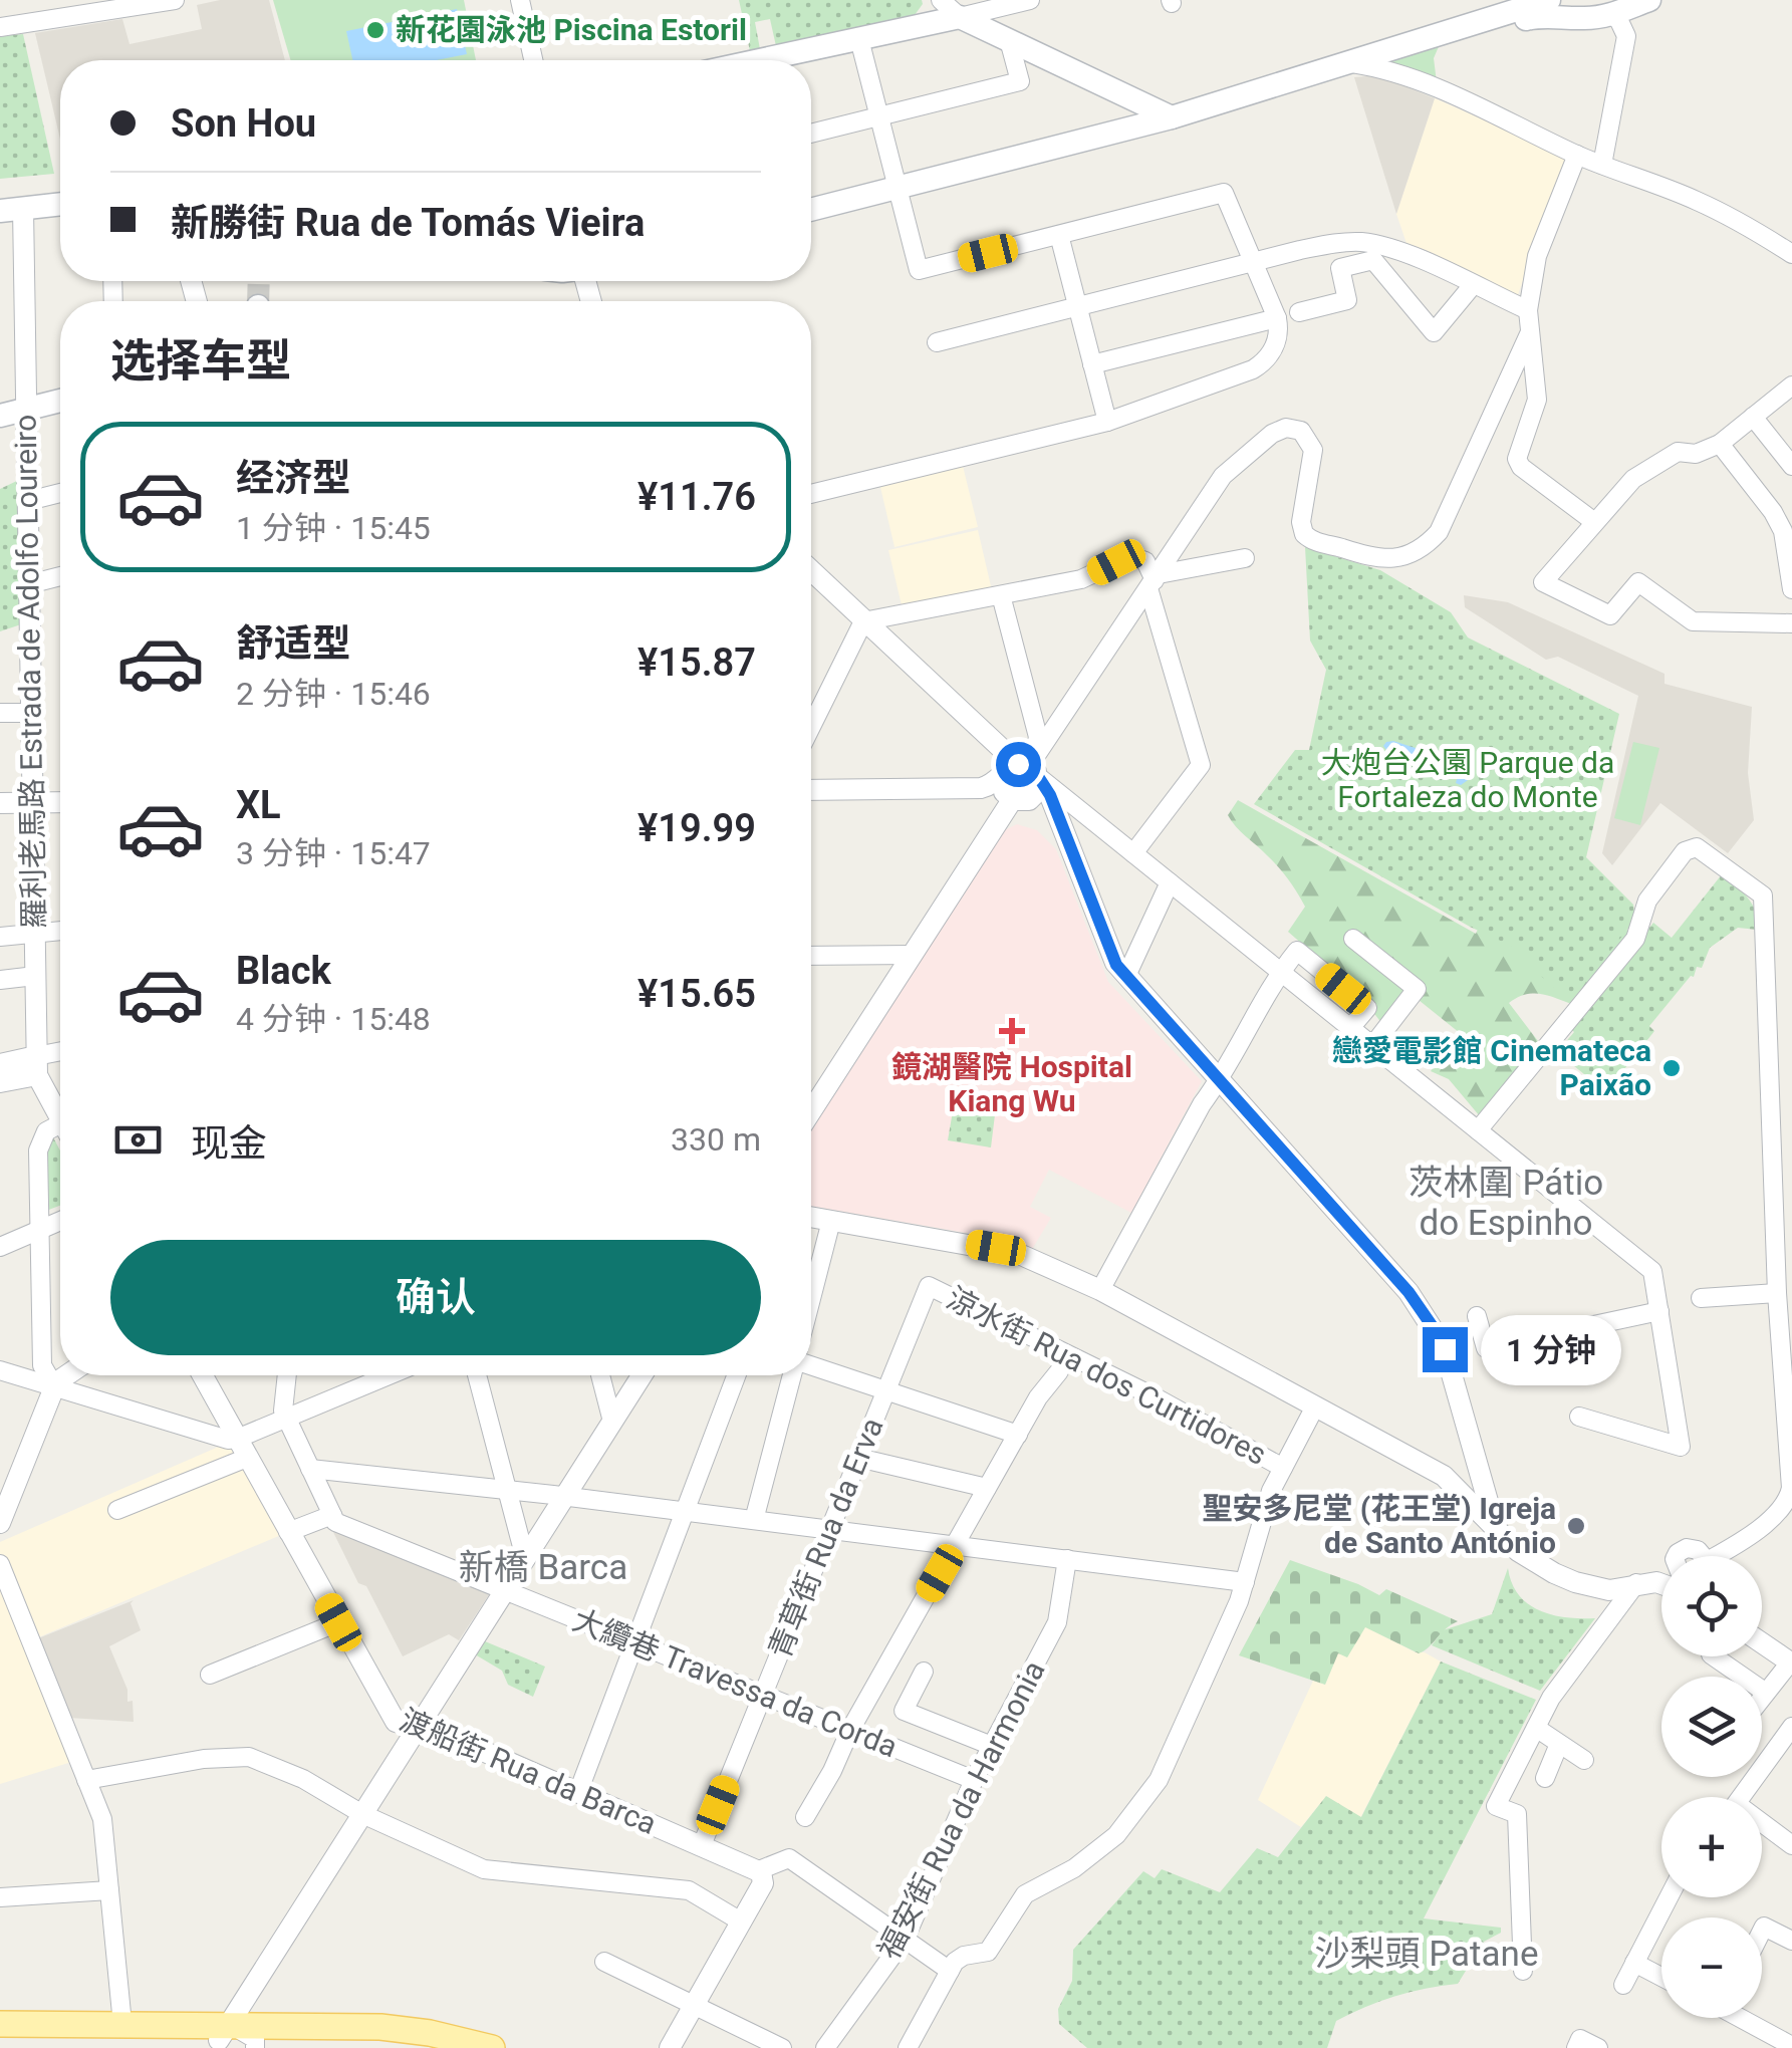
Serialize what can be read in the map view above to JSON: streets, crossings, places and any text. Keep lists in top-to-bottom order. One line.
{"streets":{"street":["羅利老馬路 Estrada de Adolfo Loureiro","涼水街 Rua dos Curtidores","青草街 Rua da Erva","大纜巷 Travessa da Corda","渡船街 Rua da Barca","福安街 Rua da Harmonia"]},"crossings":[["涼水街 Rua dos Curtidores","青草街 Rua da Erva"],["青草街 Rua da Erva","大纜巷 Travessa da Corda"],["青草街 Rua da Erva","渡船街 Rua da Barca"],["大纜巷 Travessa da Corda","福安街 Rua da Harmonia"]],"districts":["茨林圍 Pátio do Espinho","新橋 Barca","沙梨頭 Patane"],"parks":["大炮台公園 Parque da Fortaleza do Monte"],"places":{"other":["新花園泳池 Piscina Estoril","戀愛電影館 Cinemateca Paixão","聖安多尼堂 (花王堂) Igreja de Santo António"],"health":["鏡湖醫院 Hospital Kiang Wu"]},"page":{"banner":["Son Hou","新勝街 Rua de Tomás Vieira"],"heading":"选择车型","list":[{"name":"经济型","note":"1 分钟 · 15:45","value":"¥11.76"},{"name":"舒适型","note":"2 分钟 · 15:46","value":"¥15.87"},{"name":"XL","note":"3 分钟 · 15:47","value":"¥19.99"},{"name":"Black","note":"4 分钟 · 15:48","value":"¥15.65"}],"pay":["现金","330 m"],"buttons":"确认","bubble":"1 分钟","map_buttons":["+","−"]}}
